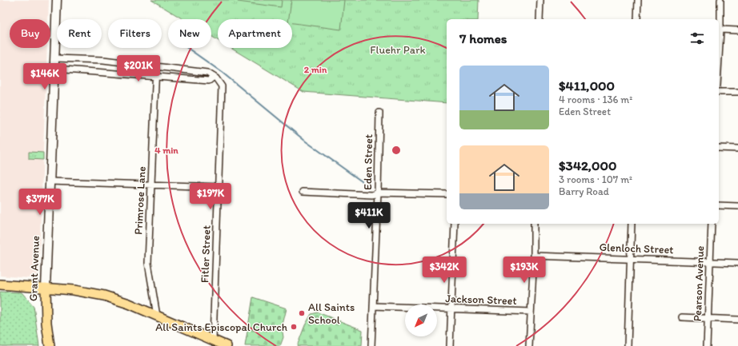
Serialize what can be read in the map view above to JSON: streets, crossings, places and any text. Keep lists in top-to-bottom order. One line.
{"streets":{"main road":["Grant Avenue"],"street":["Eden Street","Primrose Lane","Glenloch Street","Fitler Street","Pearson Avenue","Jackson Street"]},"crossings":[["Eden Street","Jackson Street"],["Glenloch Street","Pearson Avenue"]],"parks":["Fluehr Park"],"places":["All Saints School","All Saints Episcopal Church"],"north":"bottom left","page":{"chip":["Buy","Rent","Filters","New","Apartment"],"heading":"7 homes","price":["$201K","$146K","$197K","$377K","$411K","$342K","$193K"],"list":[{"name":"$411,000","note":"4 rooms · 136 m² · Eden Street"},{"name":"$342,000","note":"3 rooms · 107 m² · Barry Road"}]},"rings":["2 min","4 min"]}
